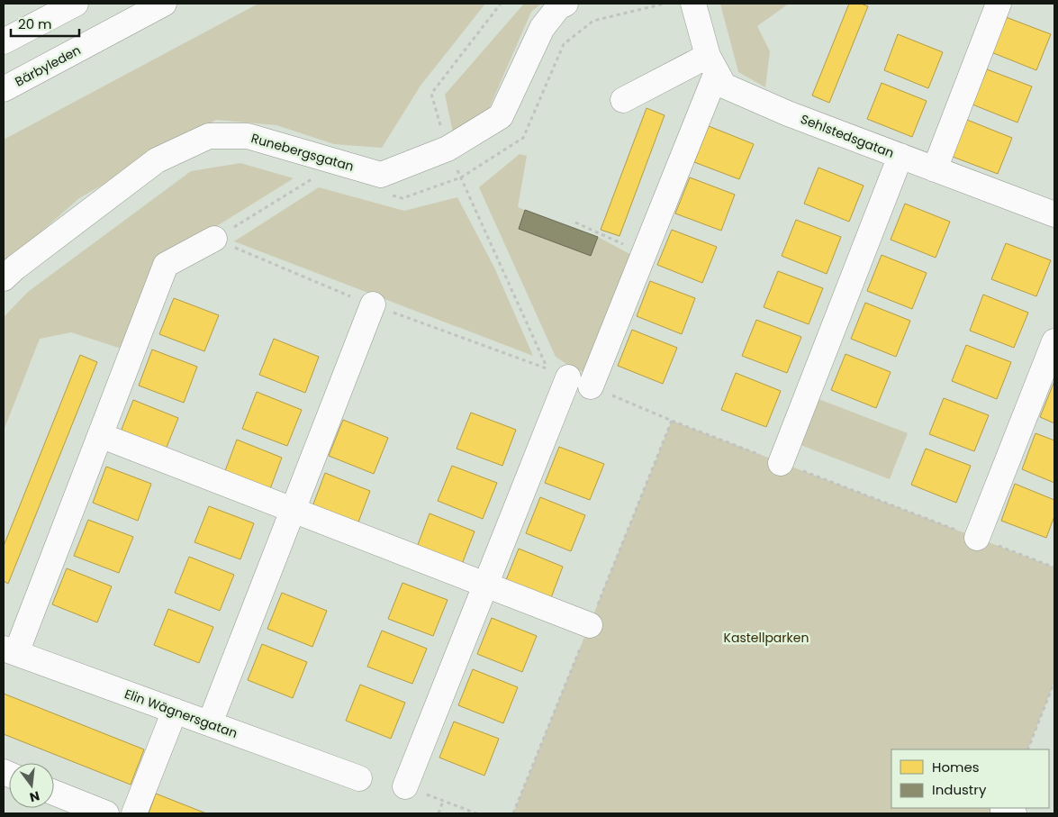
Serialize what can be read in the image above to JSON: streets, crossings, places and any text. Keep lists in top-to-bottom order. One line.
{"streets":{"street":["Bärbyleden","Sehlstedsgatan","Runebergsgatan","Elin Wägnersgatan"]},"parks":["Kastellparken"],"legend":["Homes","Industry"],"scale_bar":"20 m","north":"bottom"}
